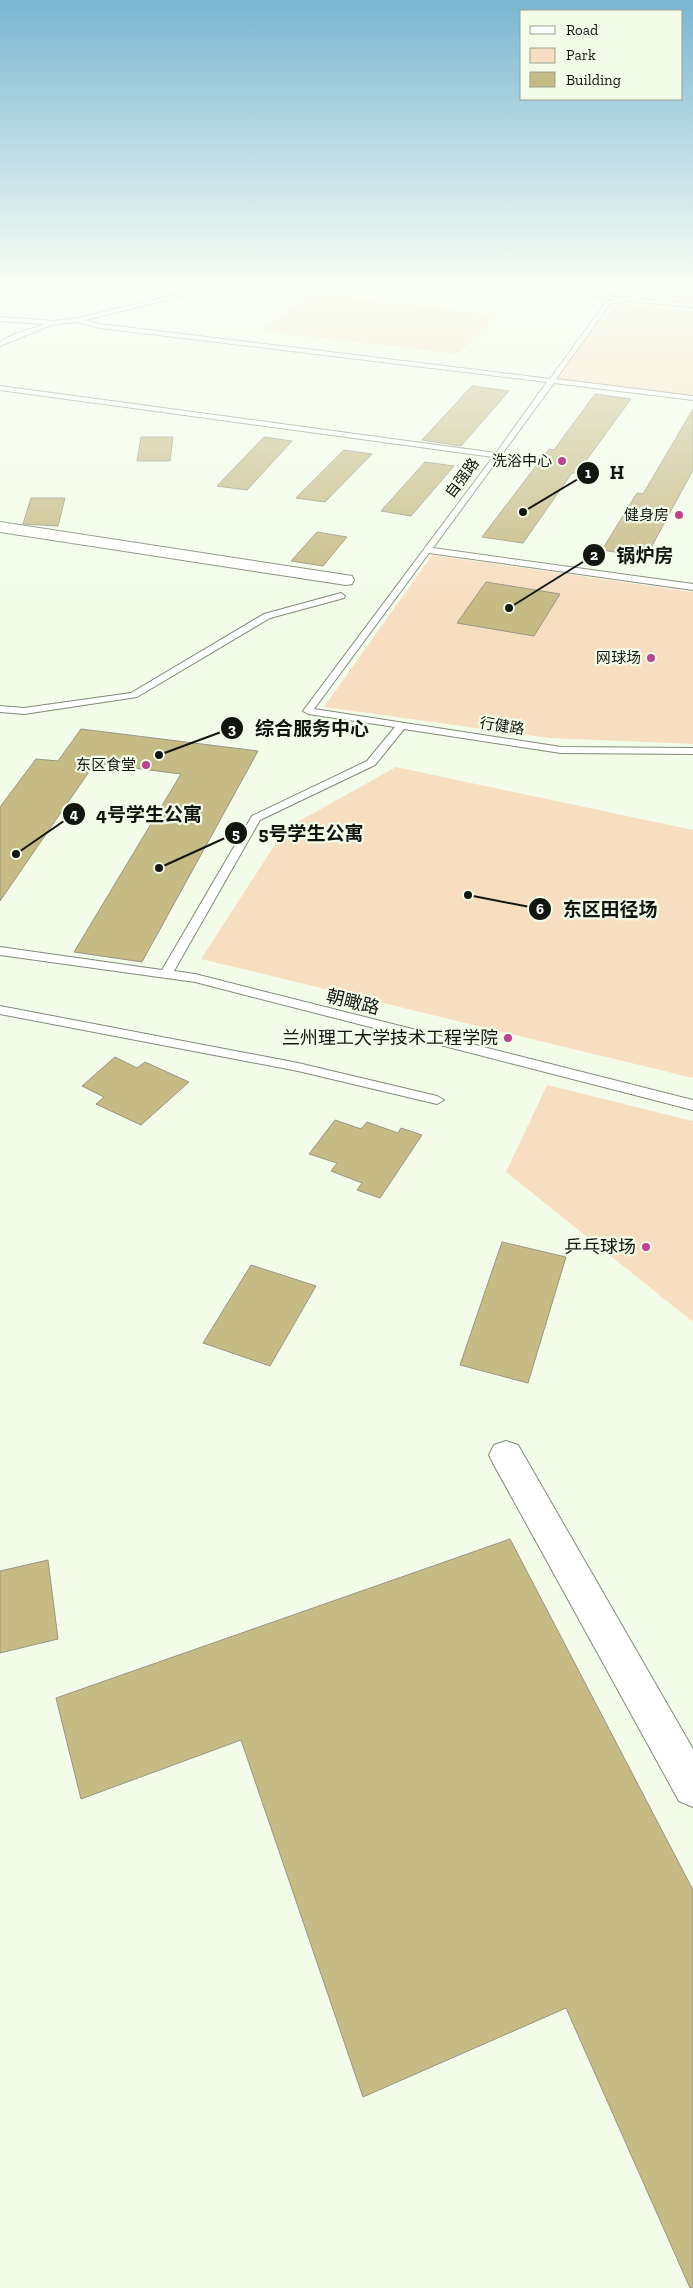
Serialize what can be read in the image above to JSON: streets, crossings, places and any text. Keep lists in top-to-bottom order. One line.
{"streets":{"lane":["自强路","行健路","朝瞰路"]},"crossings":[["自强路","行健路"]],"places":["洗浴中心","H","健身房","锅炉房","网球场","综合服务中心","东区食堂","4号学生公寓","5号学生公寓","东区田径场","兰州理工大学技术工程学院","乒乓球场"],"legend":["Road","Park","Building"]}
